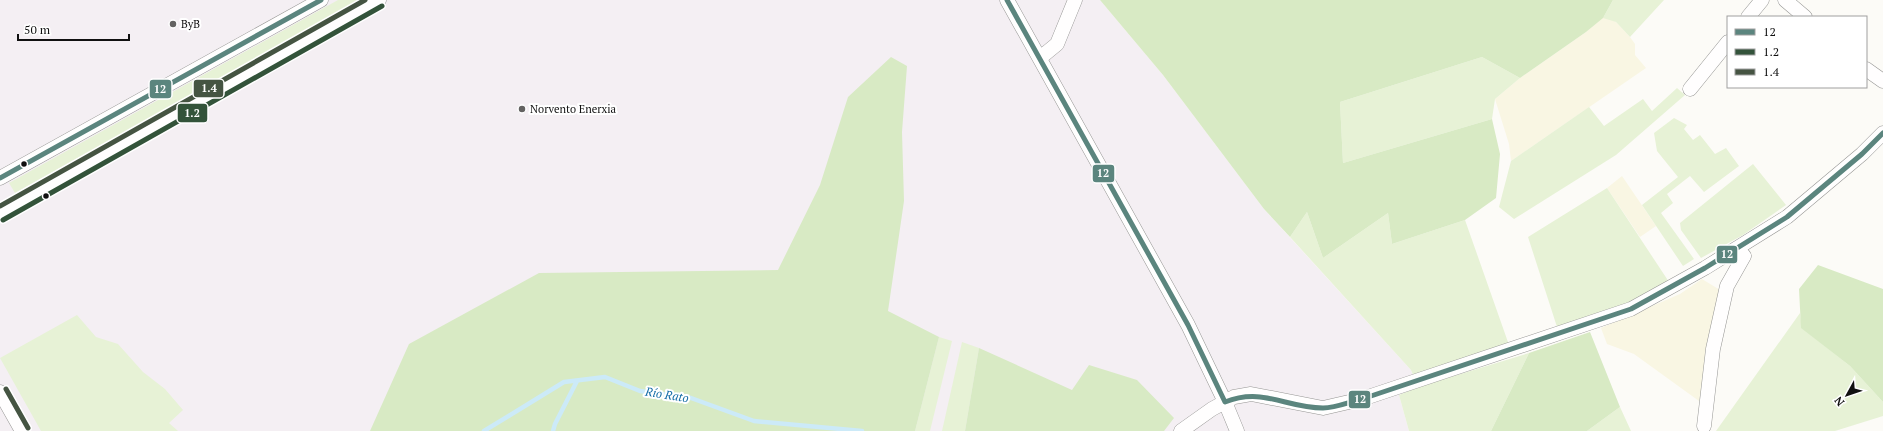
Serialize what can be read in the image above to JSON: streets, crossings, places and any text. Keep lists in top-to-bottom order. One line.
{"water":["Río Rato"],"places":["ByB","Norvento Enerxia"],"lines":["transit line 12","transit line 1.4","transit line 1.2"],"legend":["12","1.2","1.4"],"scale_bar":"50 m","north":"bottom left"}
